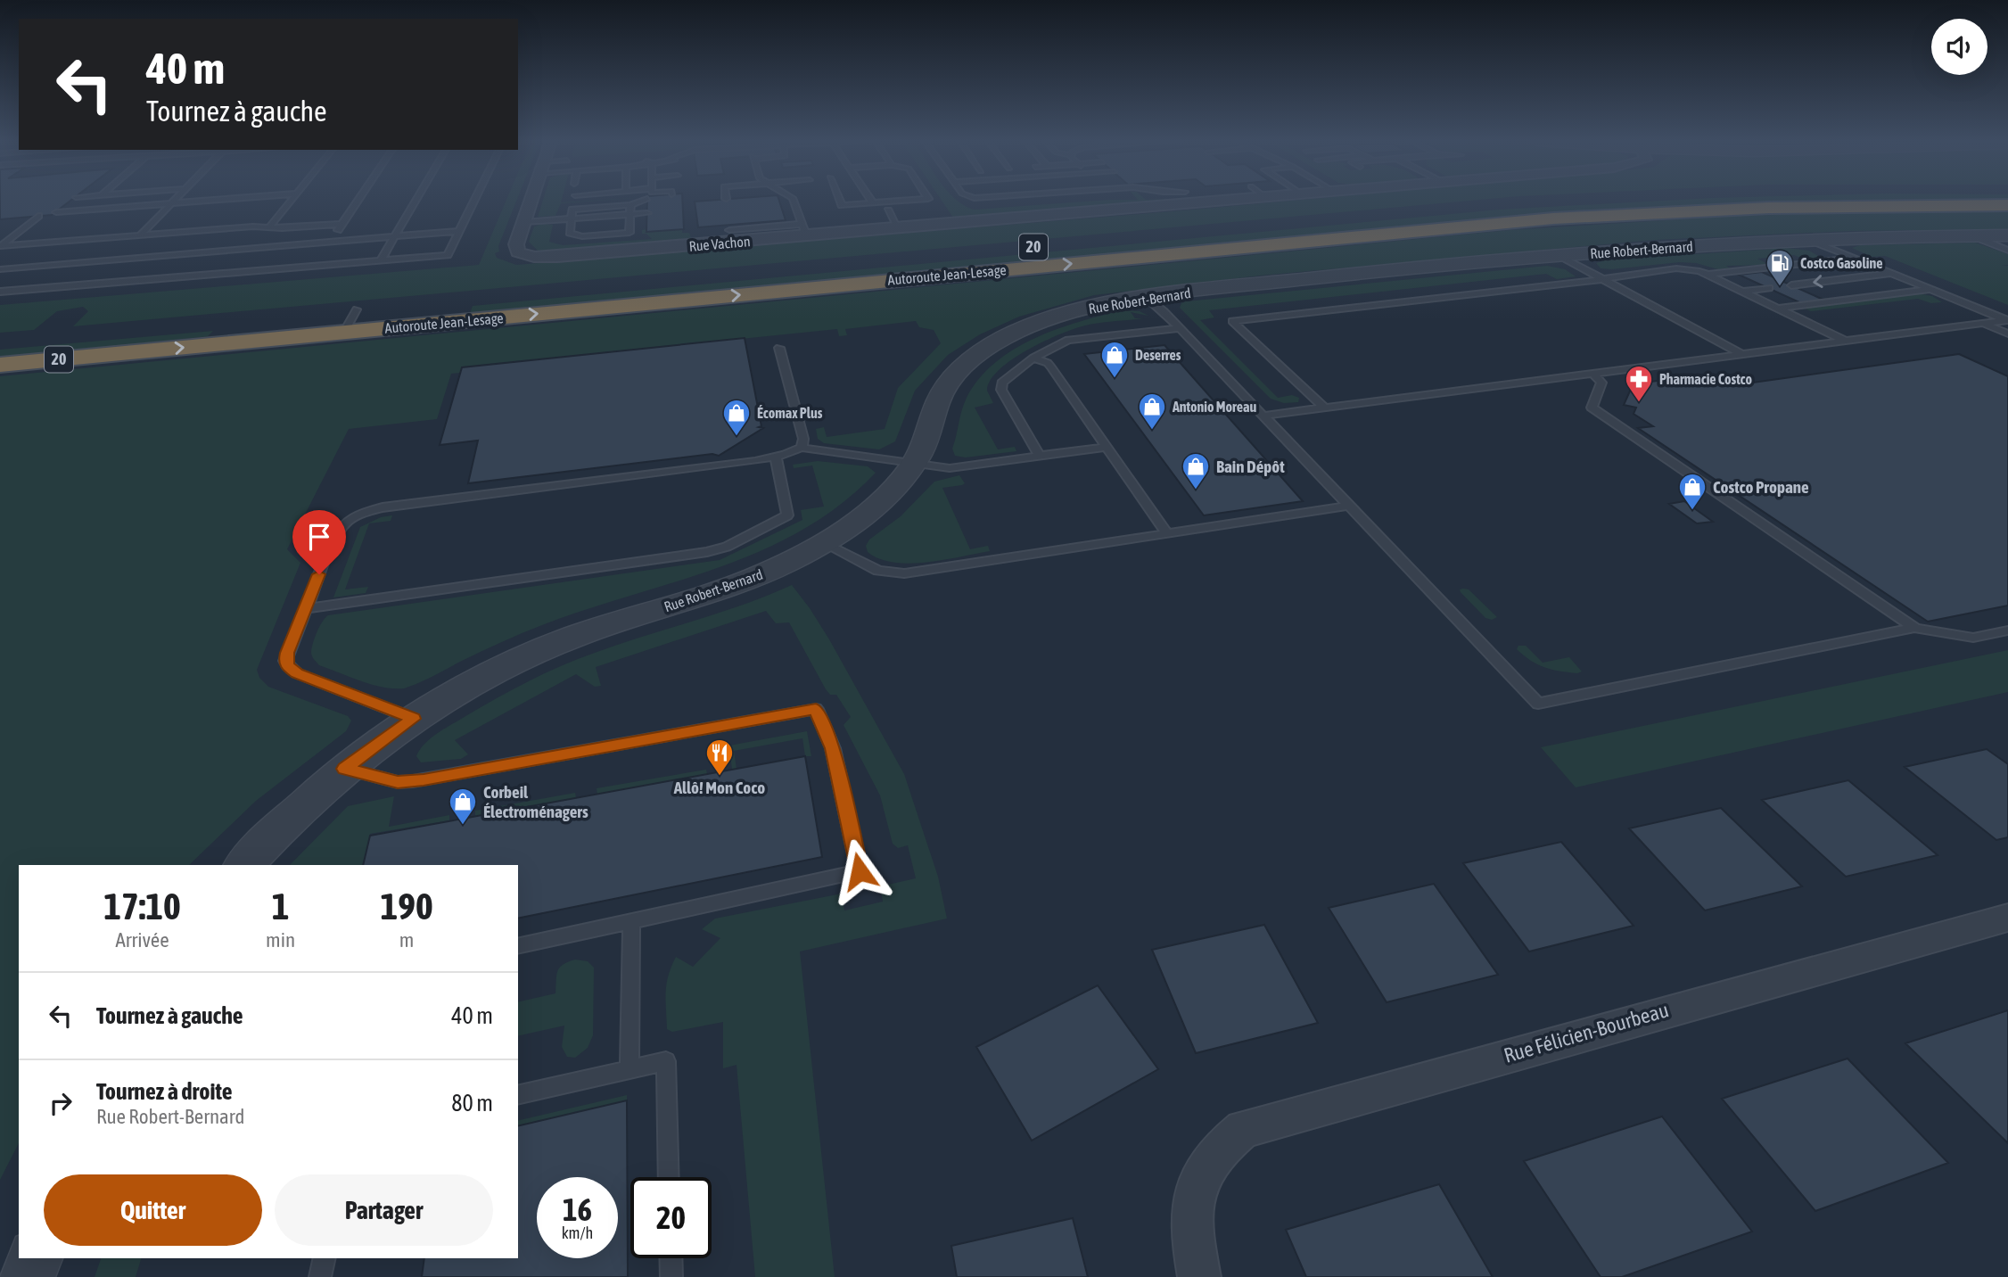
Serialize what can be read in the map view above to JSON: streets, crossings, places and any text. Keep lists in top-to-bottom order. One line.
{"streets":{"highway":["20","Autoroute Jean-Lesage"],"street":["Rue Vachon","Rue Robert-Bernard","Rue Félicien-Bourbeau"]},"one_way":["Autoroute Jean-Lesage"],"places":{"fuel station":["Costco Gasoline"],"shop":["Deserres","Antonio Moreau","Écomax Plus","Bain Dépôt","Costco Propane","Corbeil Électroménagers"],"pharmacy":["Pharmacie Costco"],"restaurant":["Allô! Mon Coco"]},"page":{"turn":["40 m","Tournez à gauche"],"eta":["17:10","Arrivée","1","min","190","m"],"list":[{"name":"Tournez à gauche","value":"40 m"},{"name":"Tournez à droite","note":"Rue Robert-Bernard","value":"80 m"}],"buttons":["Quitter","Partager"],"speed":"16 km/h","limit":"20"}}
